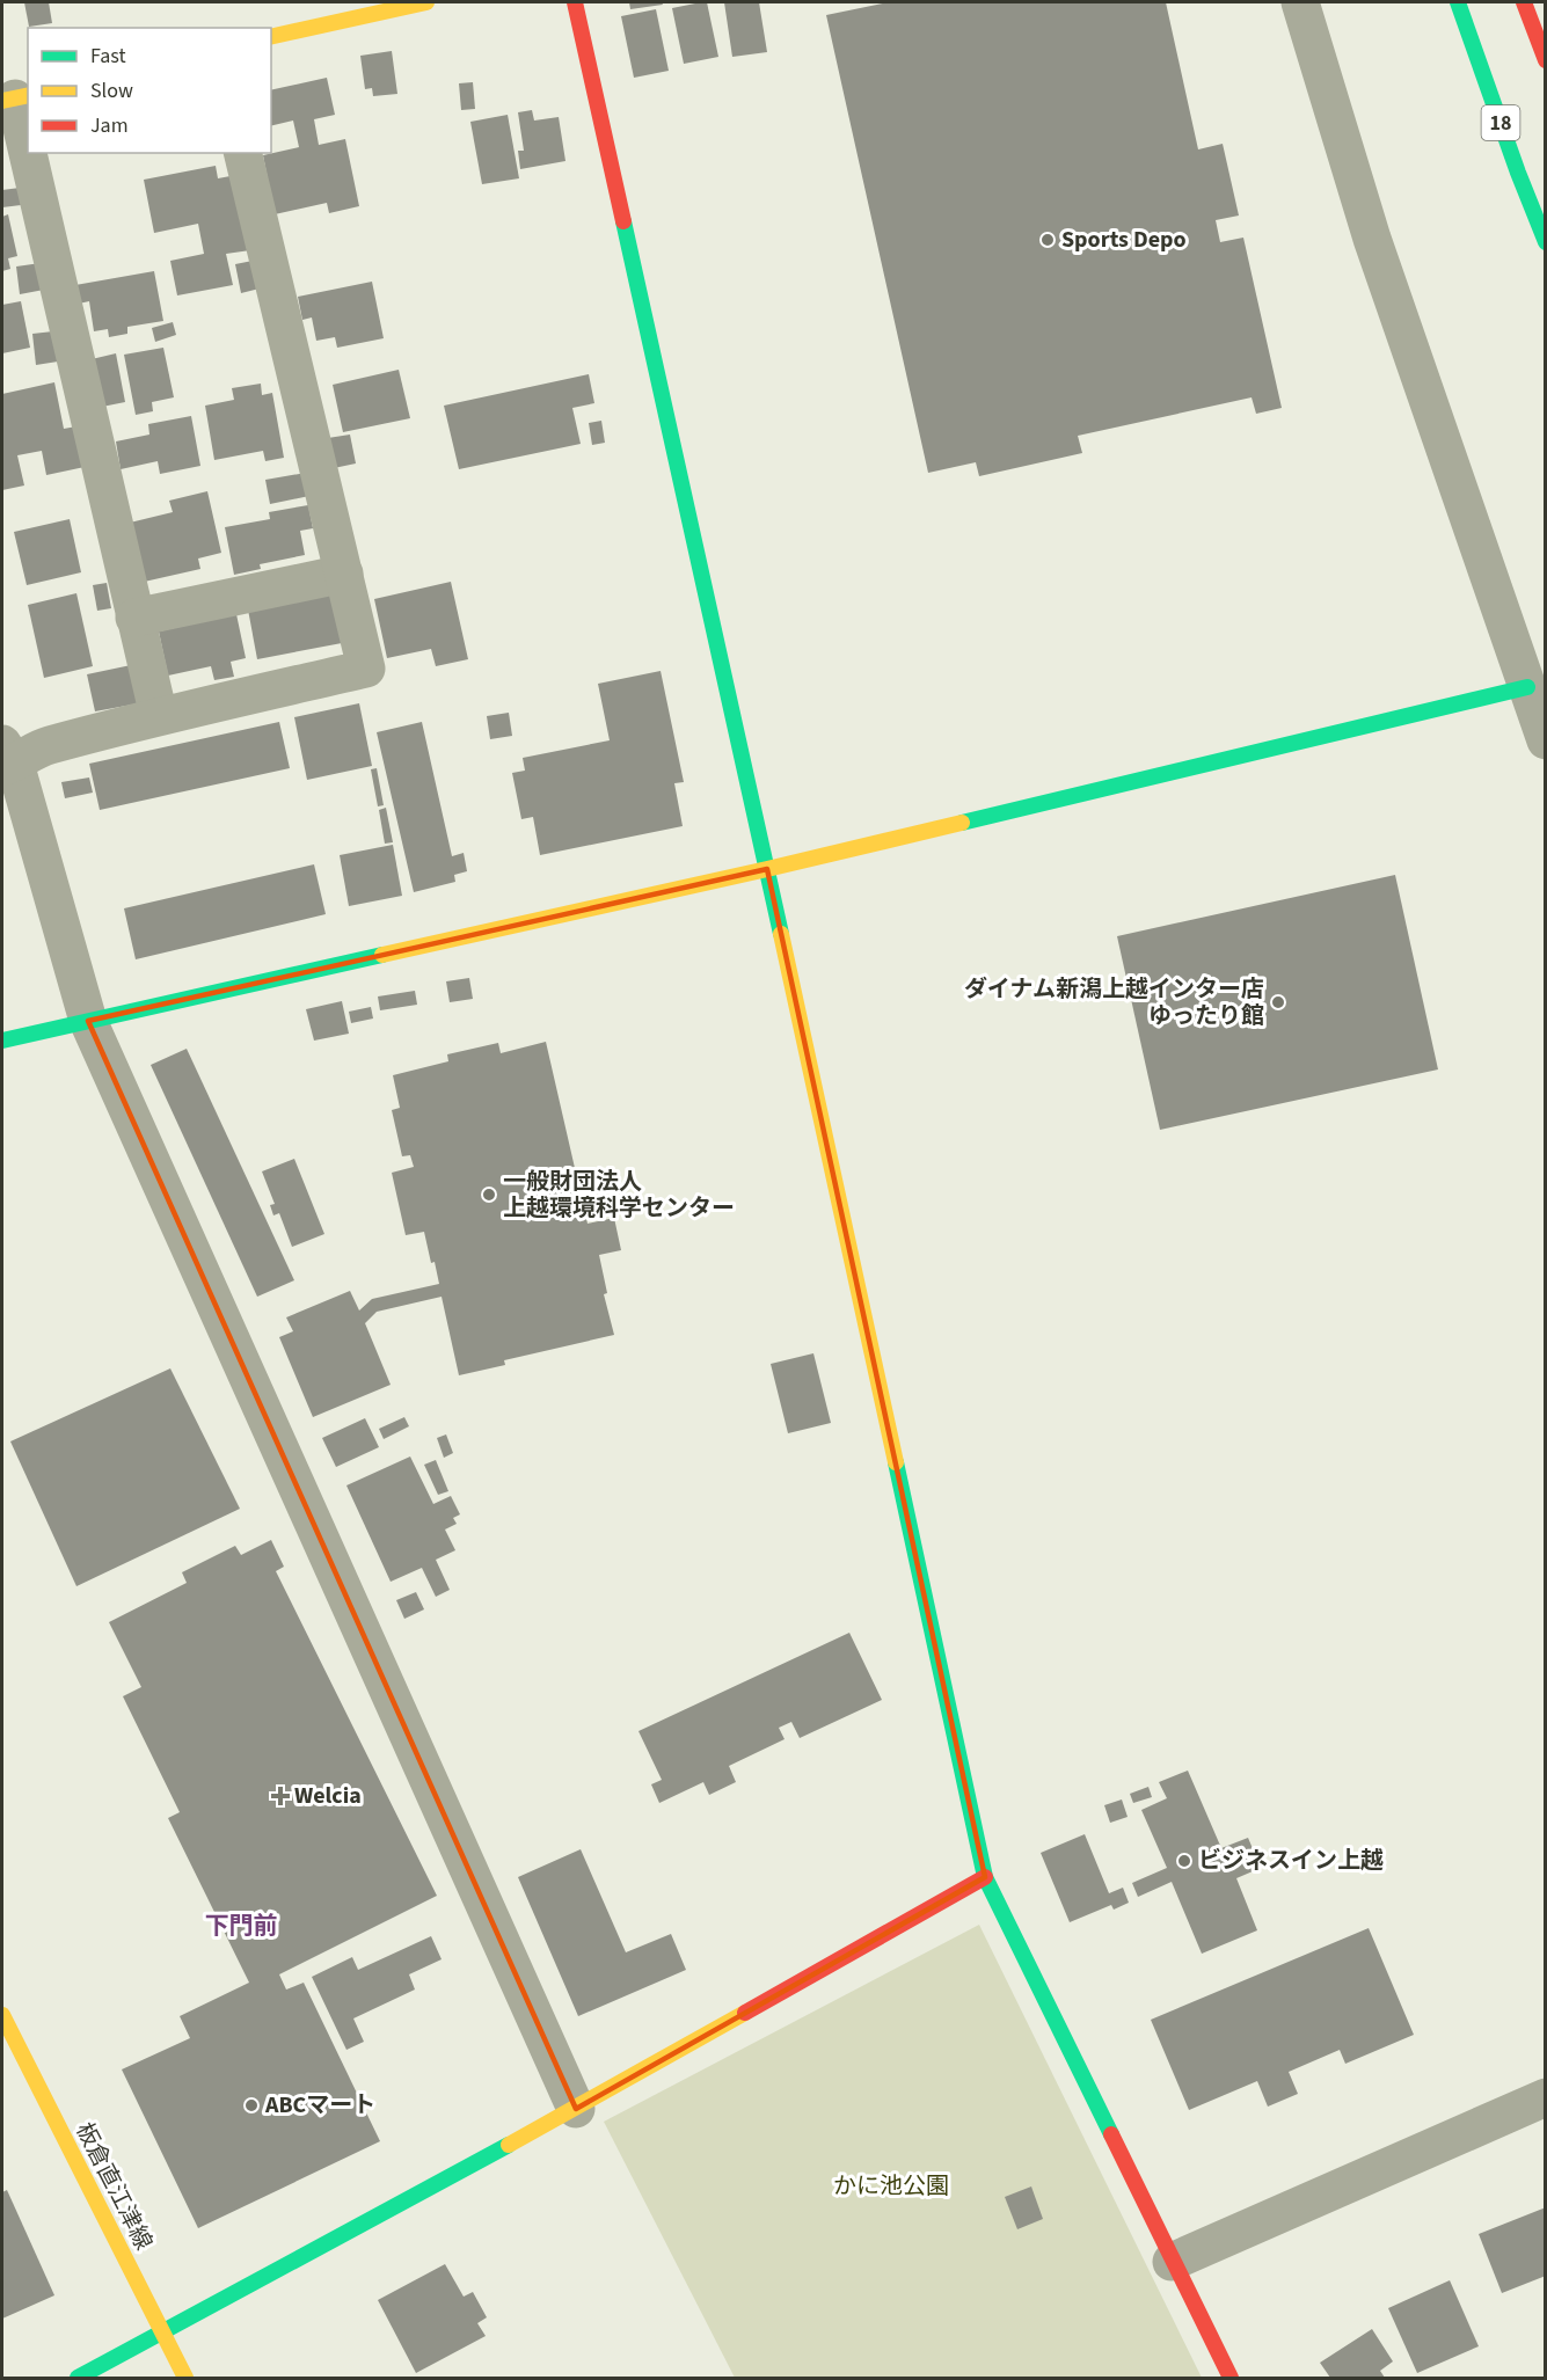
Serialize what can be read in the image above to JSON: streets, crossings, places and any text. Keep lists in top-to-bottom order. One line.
{"streets":{"main road":["18","板倉直江津線"]},"districts":["下門前"],"parks":["かに池公園"],"places":{"other":["Sports Depo","ダイナム新潟上越インター店 ゆったり館","一般財団法人 上越環境科学センター","ビジネスイン上越","ABCマート"],"health":["Welcia"]},"legend":["Fast","Slow","Jam"]}
